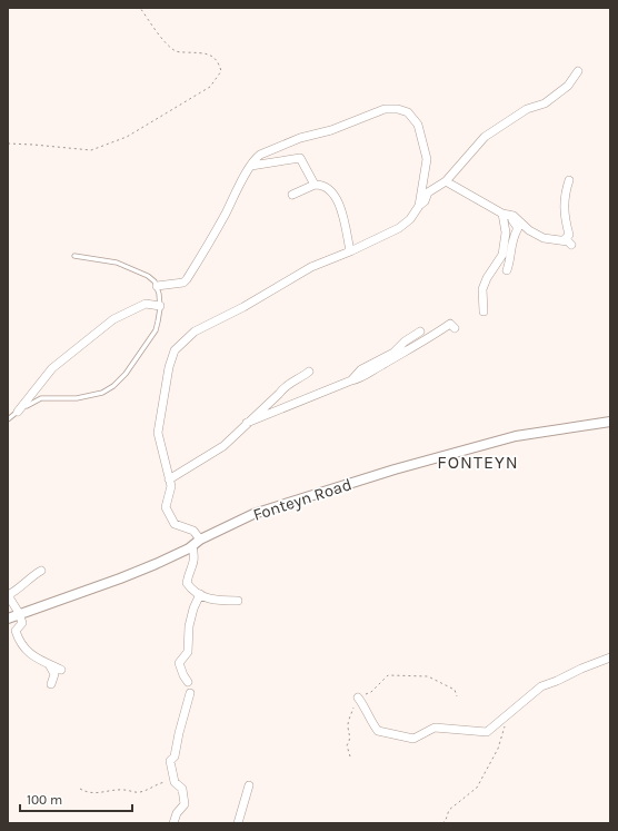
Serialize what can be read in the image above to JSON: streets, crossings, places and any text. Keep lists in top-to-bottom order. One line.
{"streets":{"street":["Fonteyn Road"]},"districts":["FONTEYN"],"scale_bar":"100 m"}
